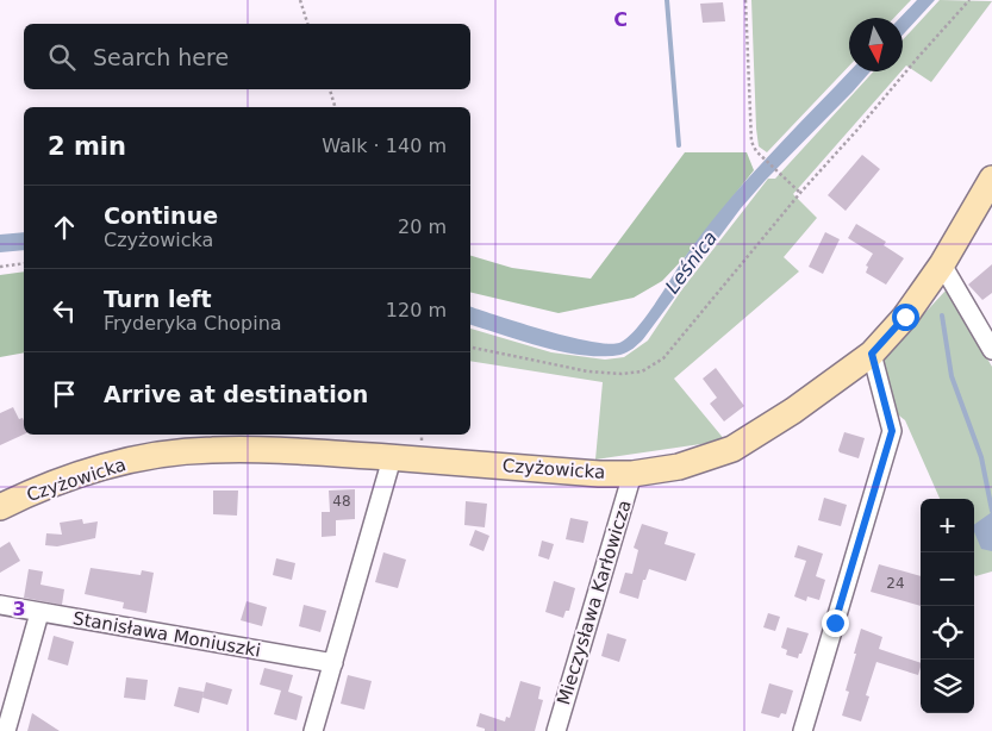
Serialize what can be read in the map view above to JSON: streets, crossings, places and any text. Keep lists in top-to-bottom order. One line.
{"streets":{"street":["Czyżowicka","Mieczysława Karłowicza","Stanisława Moniuszki"]},"crossings":[["Czyżowicka","Mieczysława Karłowicza"]],"water":["Leśnica"],"house_numbers":["48","24"],"north":"bottom","page":{"search":"Search here","heading":["2 min","Walk · 140 m"],"list":[["Continue","Czyżowicka","20 m"],["Turn left","Fryderyka Chopina","120 m"],"Arrive at destination"],"map_buttons":["+","−"]},"grid":{"columns":["C"],"rows":["3"]}}
